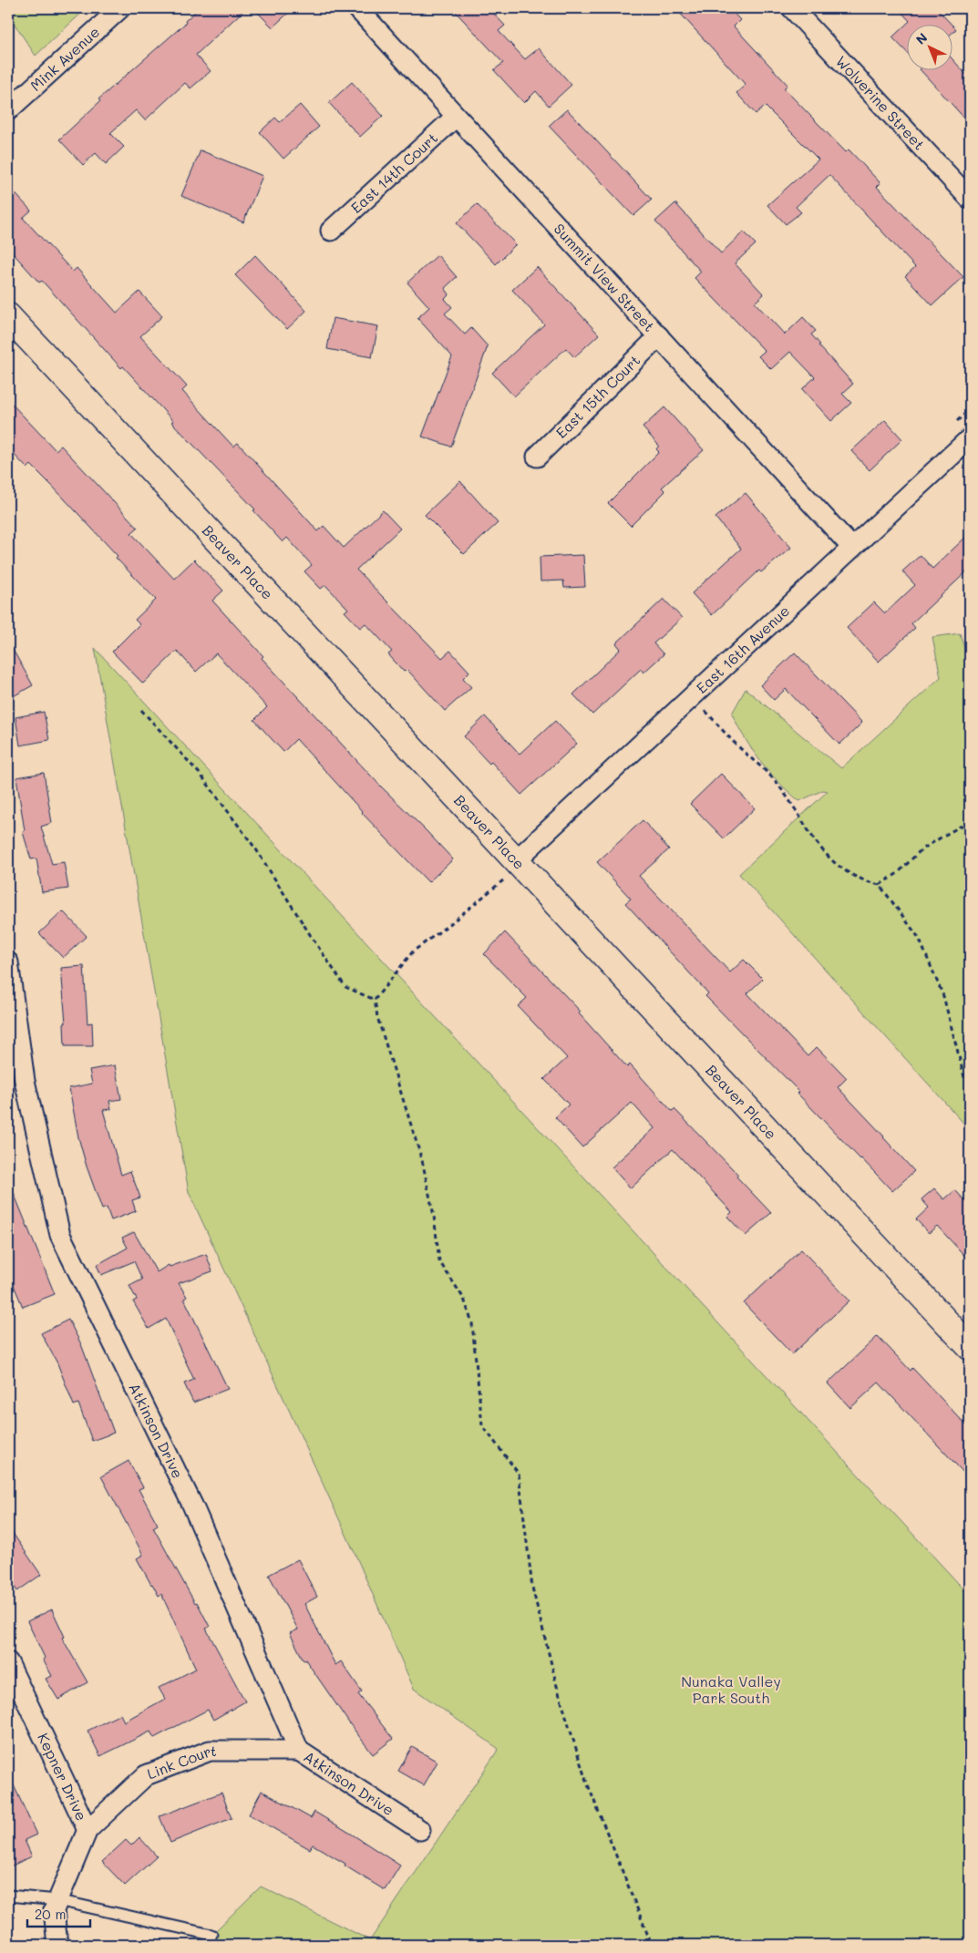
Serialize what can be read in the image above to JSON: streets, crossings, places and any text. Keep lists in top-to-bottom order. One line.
{"streets":{"street":["Mink Avenue","Wolverine Street","East 14th Court","Summit View Street","East 15th Court","Beaver Place","East 16th Avenue","Atkinson Drive","Link Court","Kepner Drive"]},"crossings":[["East 14th Court","Summit View Street"],["Summit View Street","East 15th Court"],["Summit View Street","East 16th Avenue"],["Beaver Place","East 16th Avenue"],["Atkinson Drive","Link Court"],["Link Court","Kepner Drive"]],"parks":["Nunaka Valley Park South"],"scale_bar":"20 m","north":"top left"}
